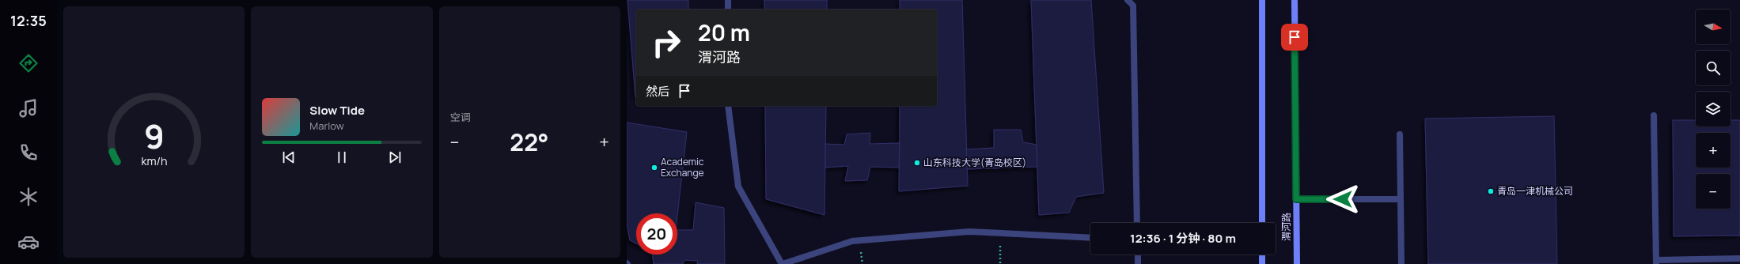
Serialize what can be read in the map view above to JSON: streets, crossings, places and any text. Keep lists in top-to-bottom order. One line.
{"streets":{"main road":["渭河路"]},"places":["山东科技大学(青岛校区)","Academic Exchange","青岛一津机械公司"],"north":"right","page":{"tabs":"12:35","tile":"空调","map_buttons":["+","−"],"turn":["20 m","渭河路"],"then":"然后","song":["Slow Tide","Marlow"],"heat":["−","22°","+"],"limit":"20","trip":"12:36 · 1 分钟 · 80 m","gauge":["9","km/h"]}}
